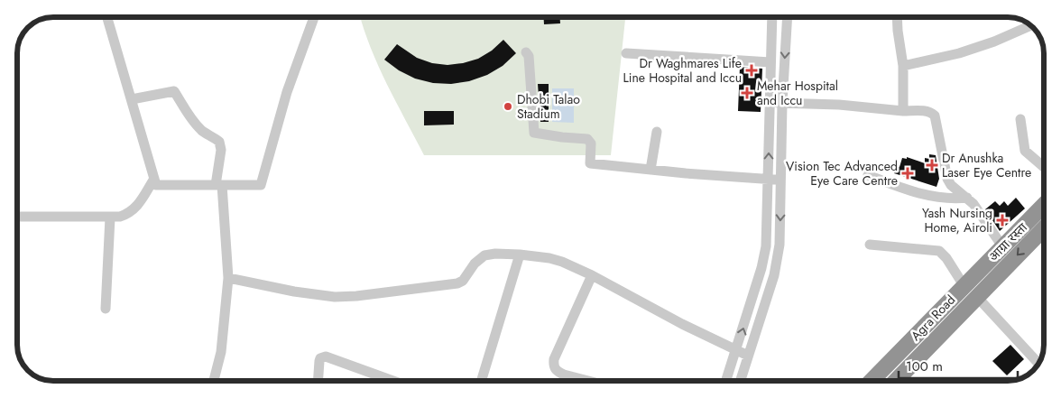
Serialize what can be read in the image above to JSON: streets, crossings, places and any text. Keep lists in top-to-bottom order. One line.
{"streets":{"highway":["आग्रा रस्ता","Agra Road"]},"crossings":[["आग्रा रस्ता","Agra Road"]],"places":{"health":["Dr Waghmares Life Line Hospital and Iccu","Mehar Hospital and Iccu","Dr Anushka Laser Eye Centre","Vision Tec Advanced Eye Care Centre","Yash Nursing Home, Airoli"],"other":["Dhobi Talao Stadium"]},"scale_bar":"100 m"}
